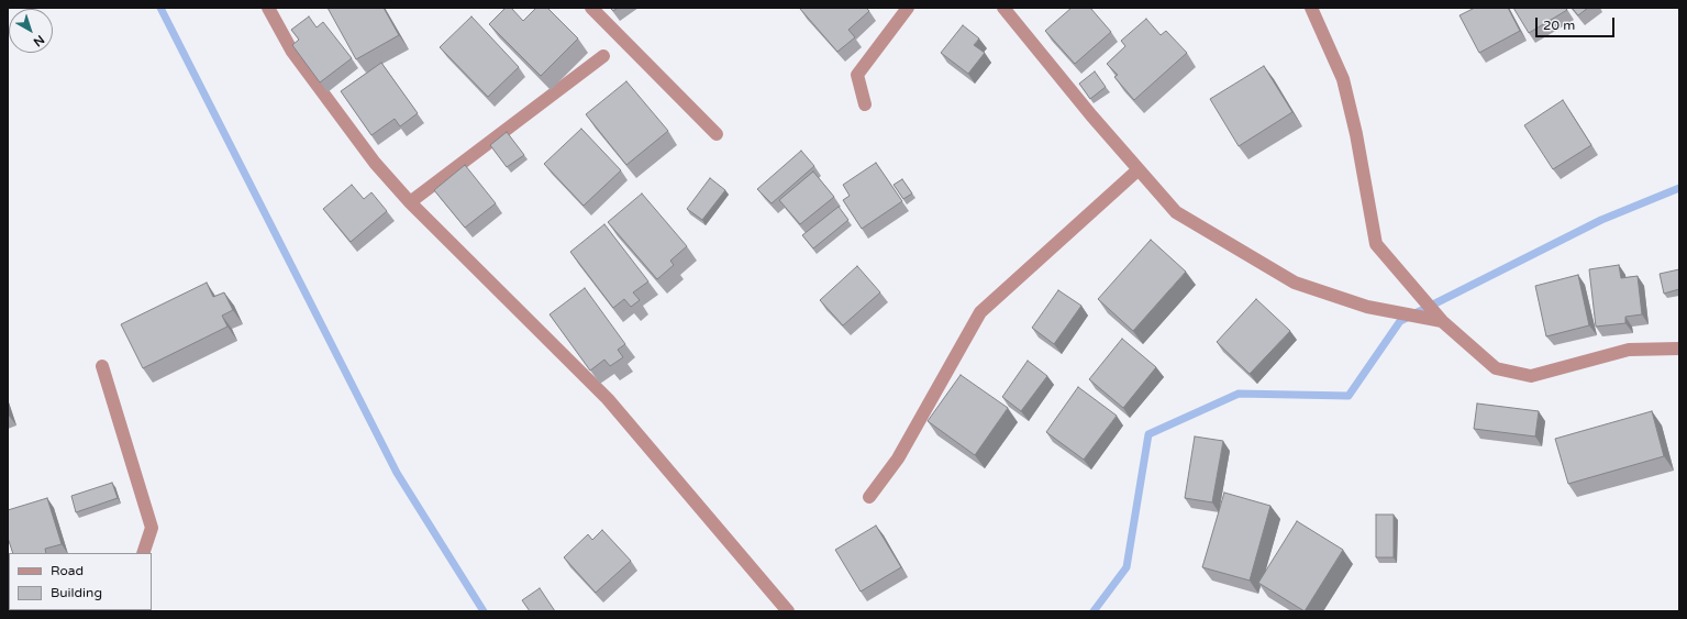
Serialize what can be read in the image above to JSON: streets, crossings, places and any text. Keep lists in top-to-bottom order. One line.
{"legend":["Road","Building"],"scale_bar":"20 m","north":"bottom right"}
